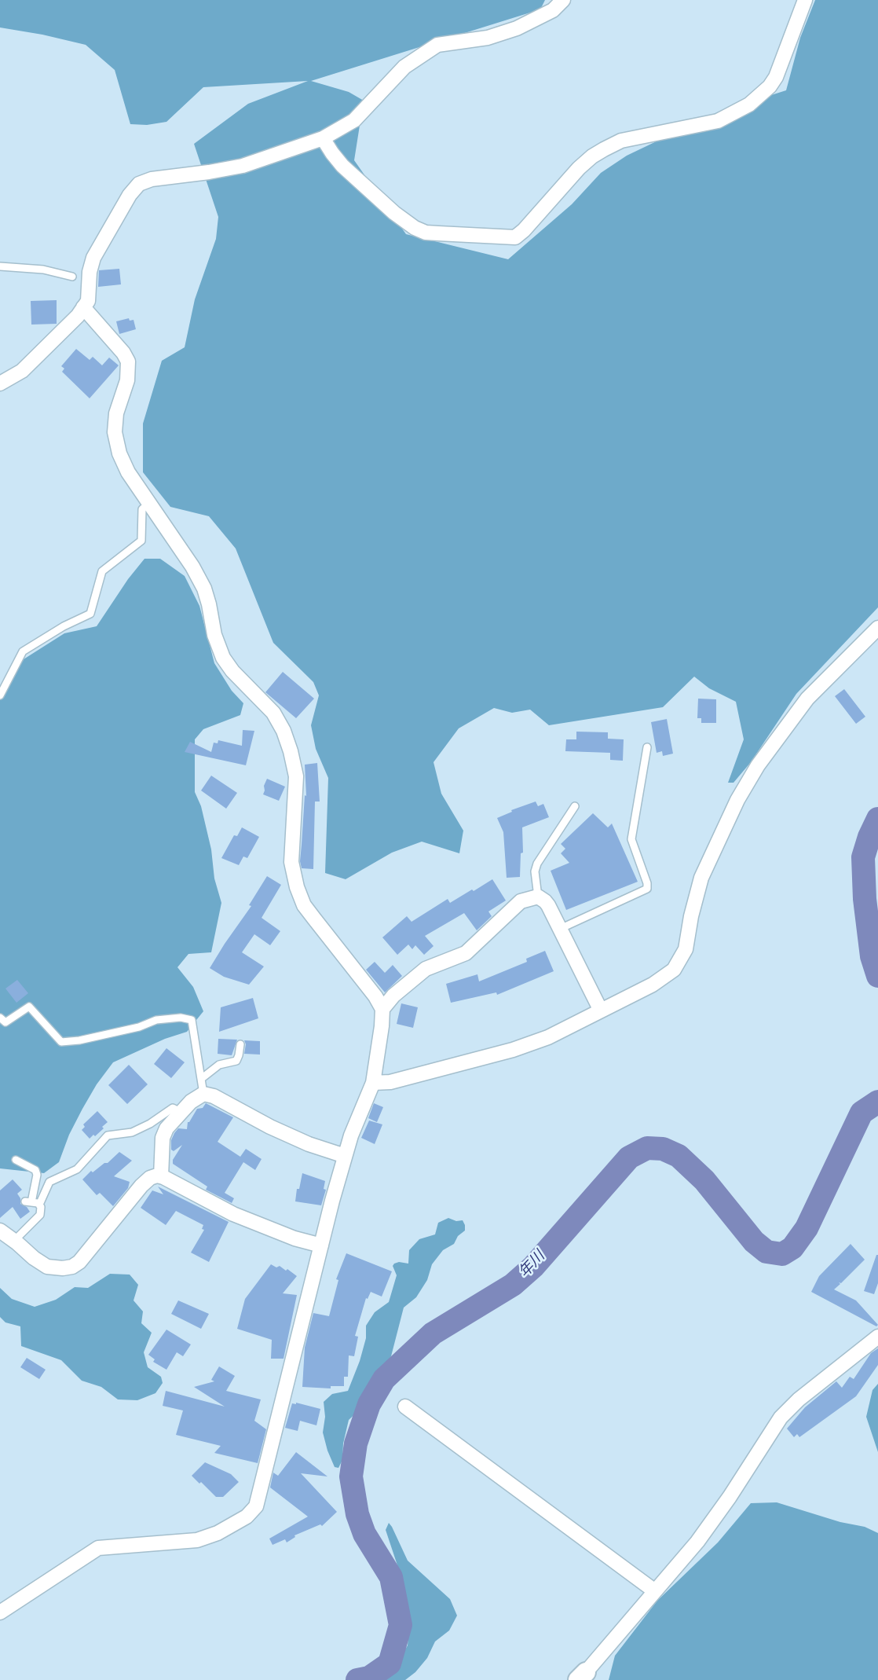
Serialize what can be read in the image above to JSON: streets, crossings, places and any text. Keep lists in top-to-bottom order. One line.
{"water":["年川"]}
